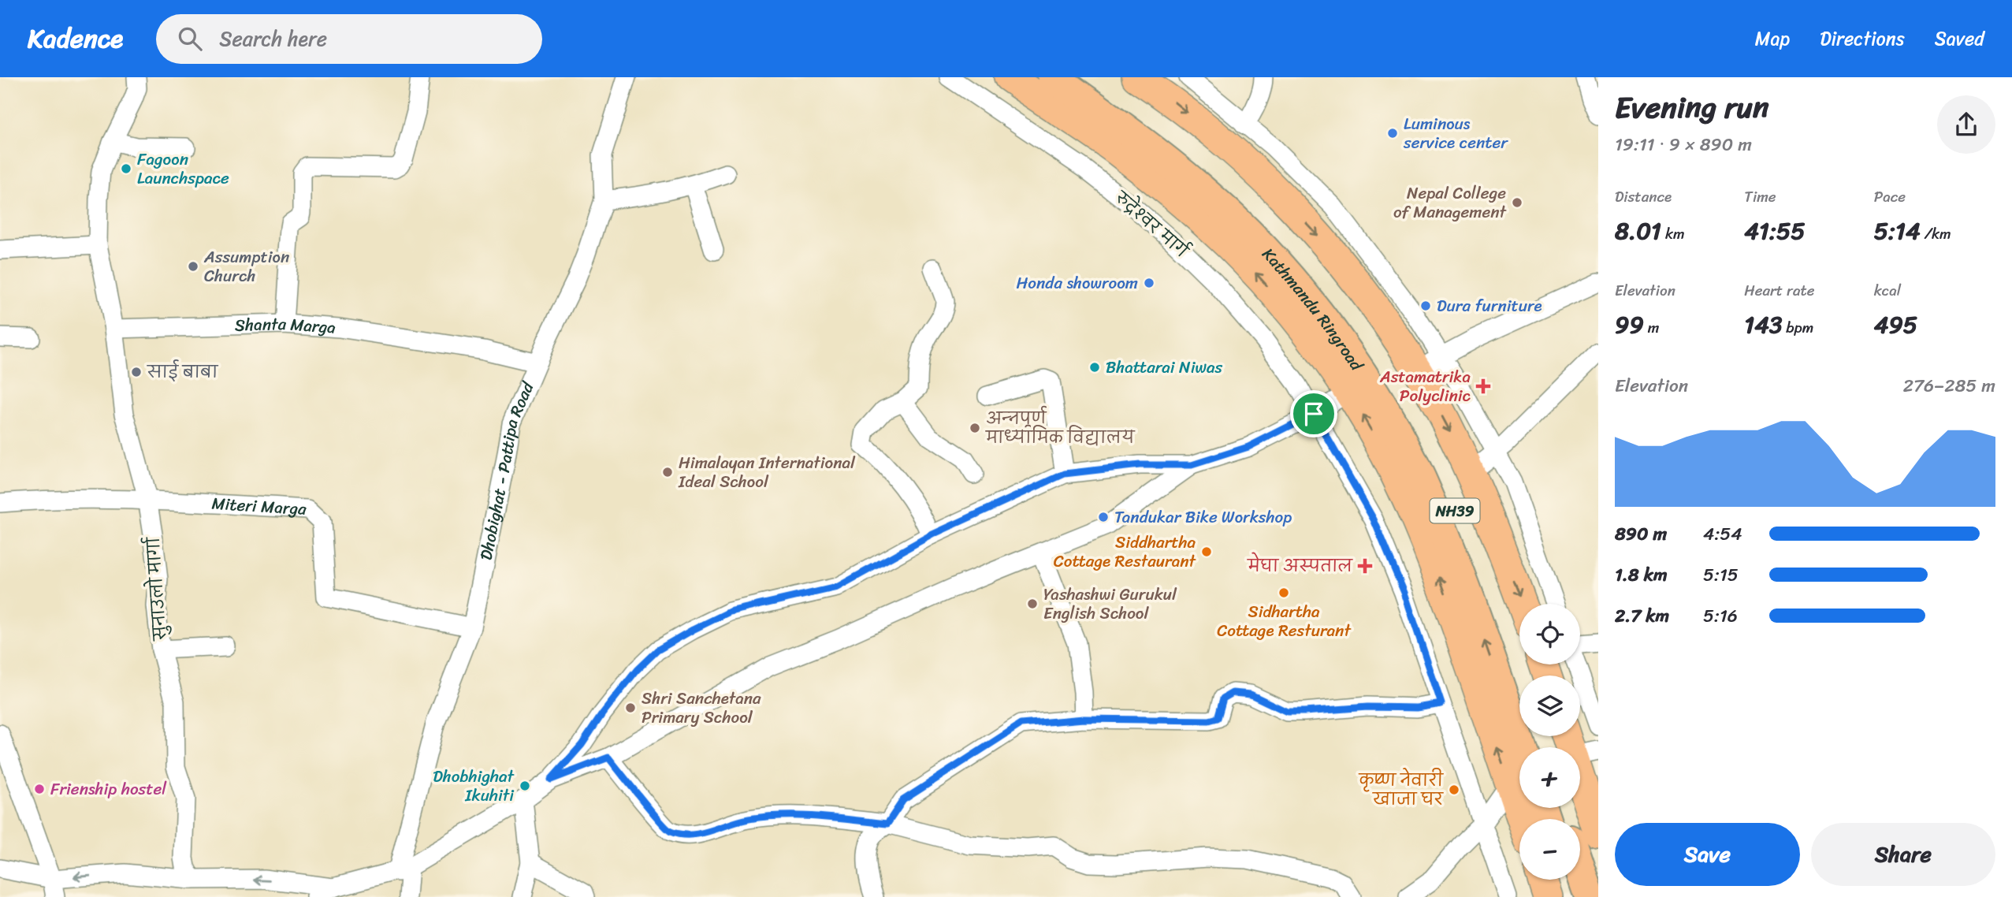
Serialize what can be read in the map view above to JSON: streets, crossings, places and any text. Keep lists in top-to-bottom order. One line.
{"streets":{"highway":["Kathmandu Ringroad","NH39"],"street":["रुद्रेश्वर मार्ग","Shanta Marga","Dhobighat - Pattipa Road","Miteri Marga","सुनाउलो मार्गा"]},"crossings":[["Shanta Marga","Dhobighat - Pattipa Road"],["Shanta Marga","सुनाउलो मार्गा"],["Dhobighat - Pattipa Road","Miteri Marga"],["Miteri Marga","सुनाउलो मार्गा"]],"places":{"other":["Luminous service center","Fagoon Launchspace","Nepal College of Management","Assumption Church","Honda showroom","Dura furniture","Bhattarai Niwas","साई बाबा","अन्‍नपूर्ण माध्यामिक विद्यालय","Himalayan International Ideal School","Tandukar Bike Workshop","Siddhartha Cottage Restaurant","Sidhartha Cottage Resturant","Yashashwi Gurukul English School","Shri Sanchetana Primary School","Dhobhighat Ikuhiti","Frienship hostel","कृष्ण नेवारी खाजा घर"],"health":["Astamatrika Polyclinic","मेघा अस्पताल"]},"page":{"header":"Kadence","search":"Search here","nav":["Map","Directions","Saved"],"heading":["Evening run","19:11 · 9 × 890 m"],"stats":[["Distance","8.01 km"],["Time","41:55"],["Pace","5:14 /km"],["Elevation","99 m"],["Heart rate","143 bpm"],["kcal","495"]],"chart":["Elevation","276–285 m"],"list":[{"name":"890 m","note":"4:54"},{"name":"1.8 km","note":"5:15"},{"name":"2.7 km","note":"5:16"}],"map_buttons":["+","−"],"buttons":["Save","Share"]}}
